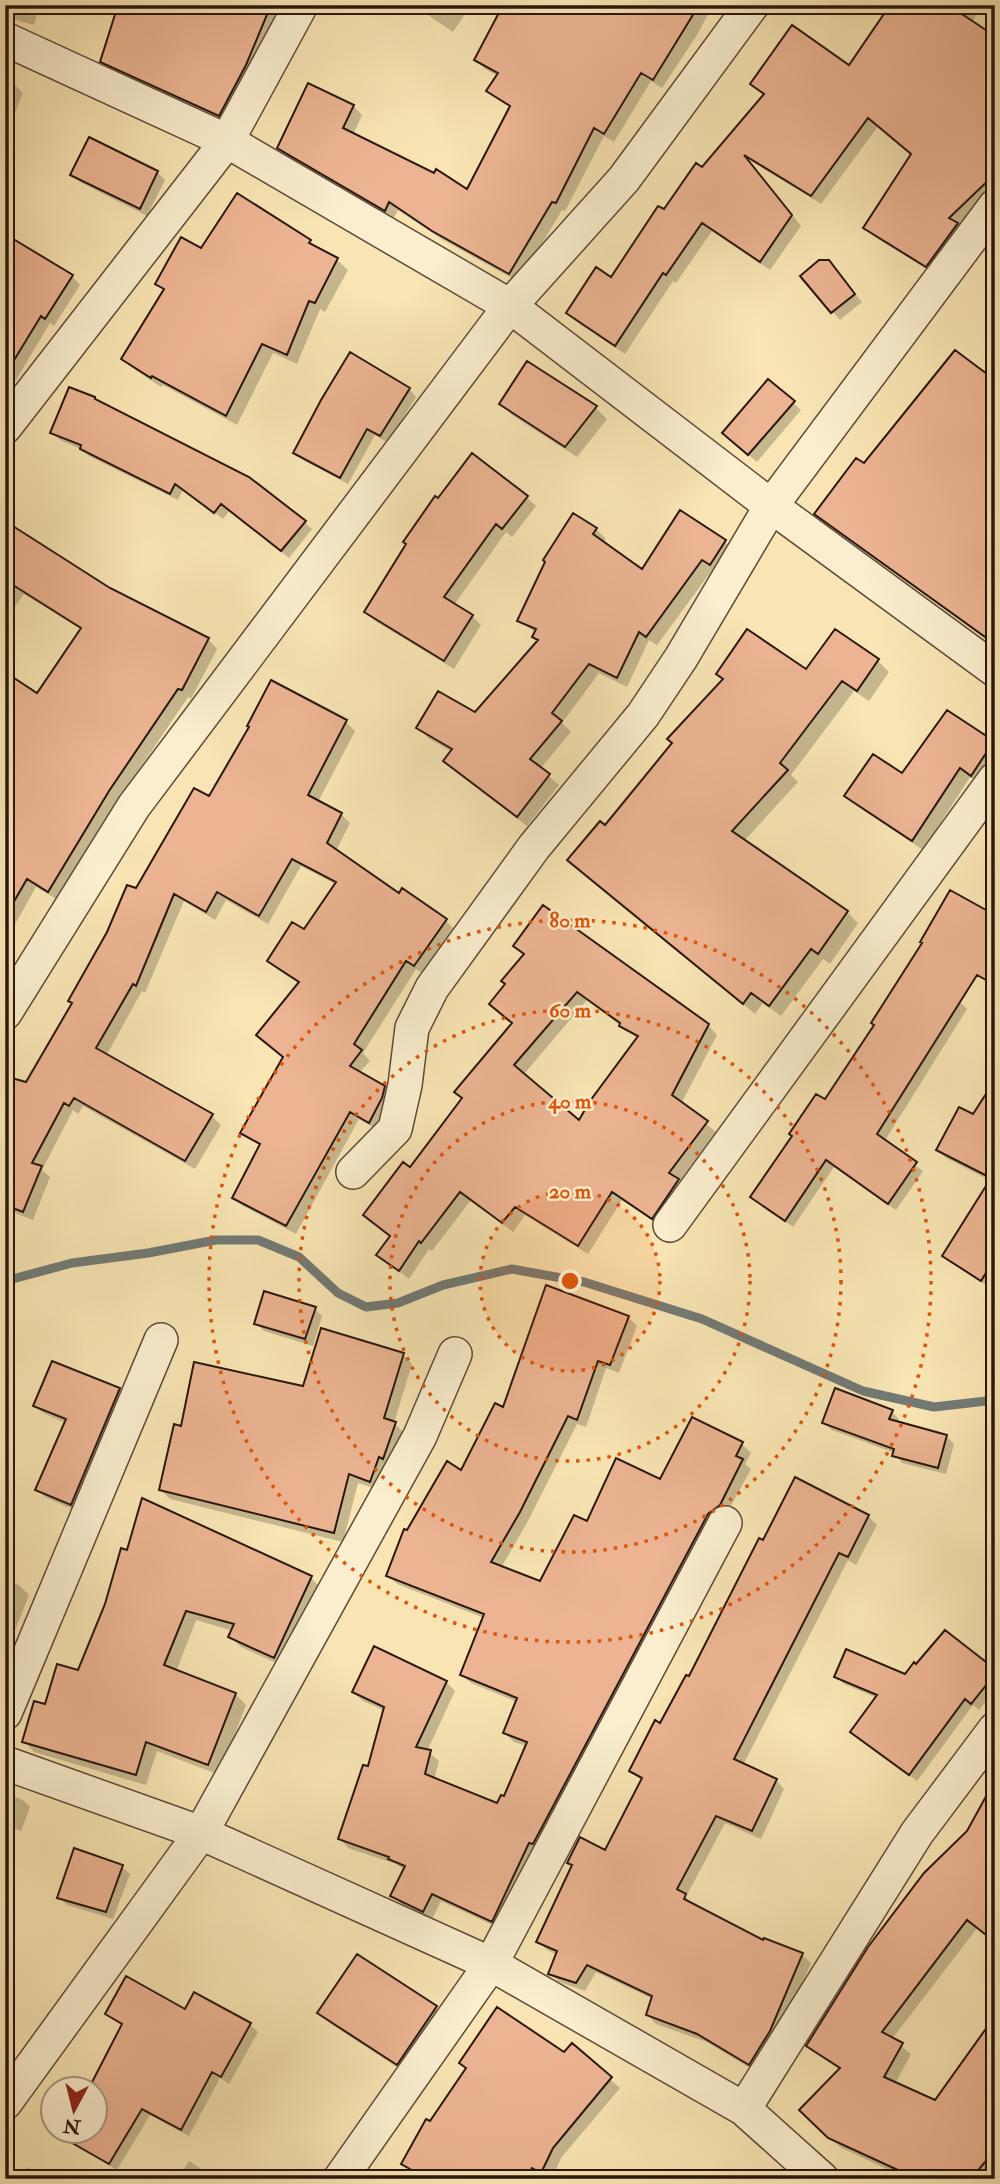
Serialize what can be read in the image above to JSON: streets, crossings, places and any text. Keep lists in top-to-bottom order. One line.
{"north":"bottom","rings":["80 m","60 m","40 m","20 m"]}
